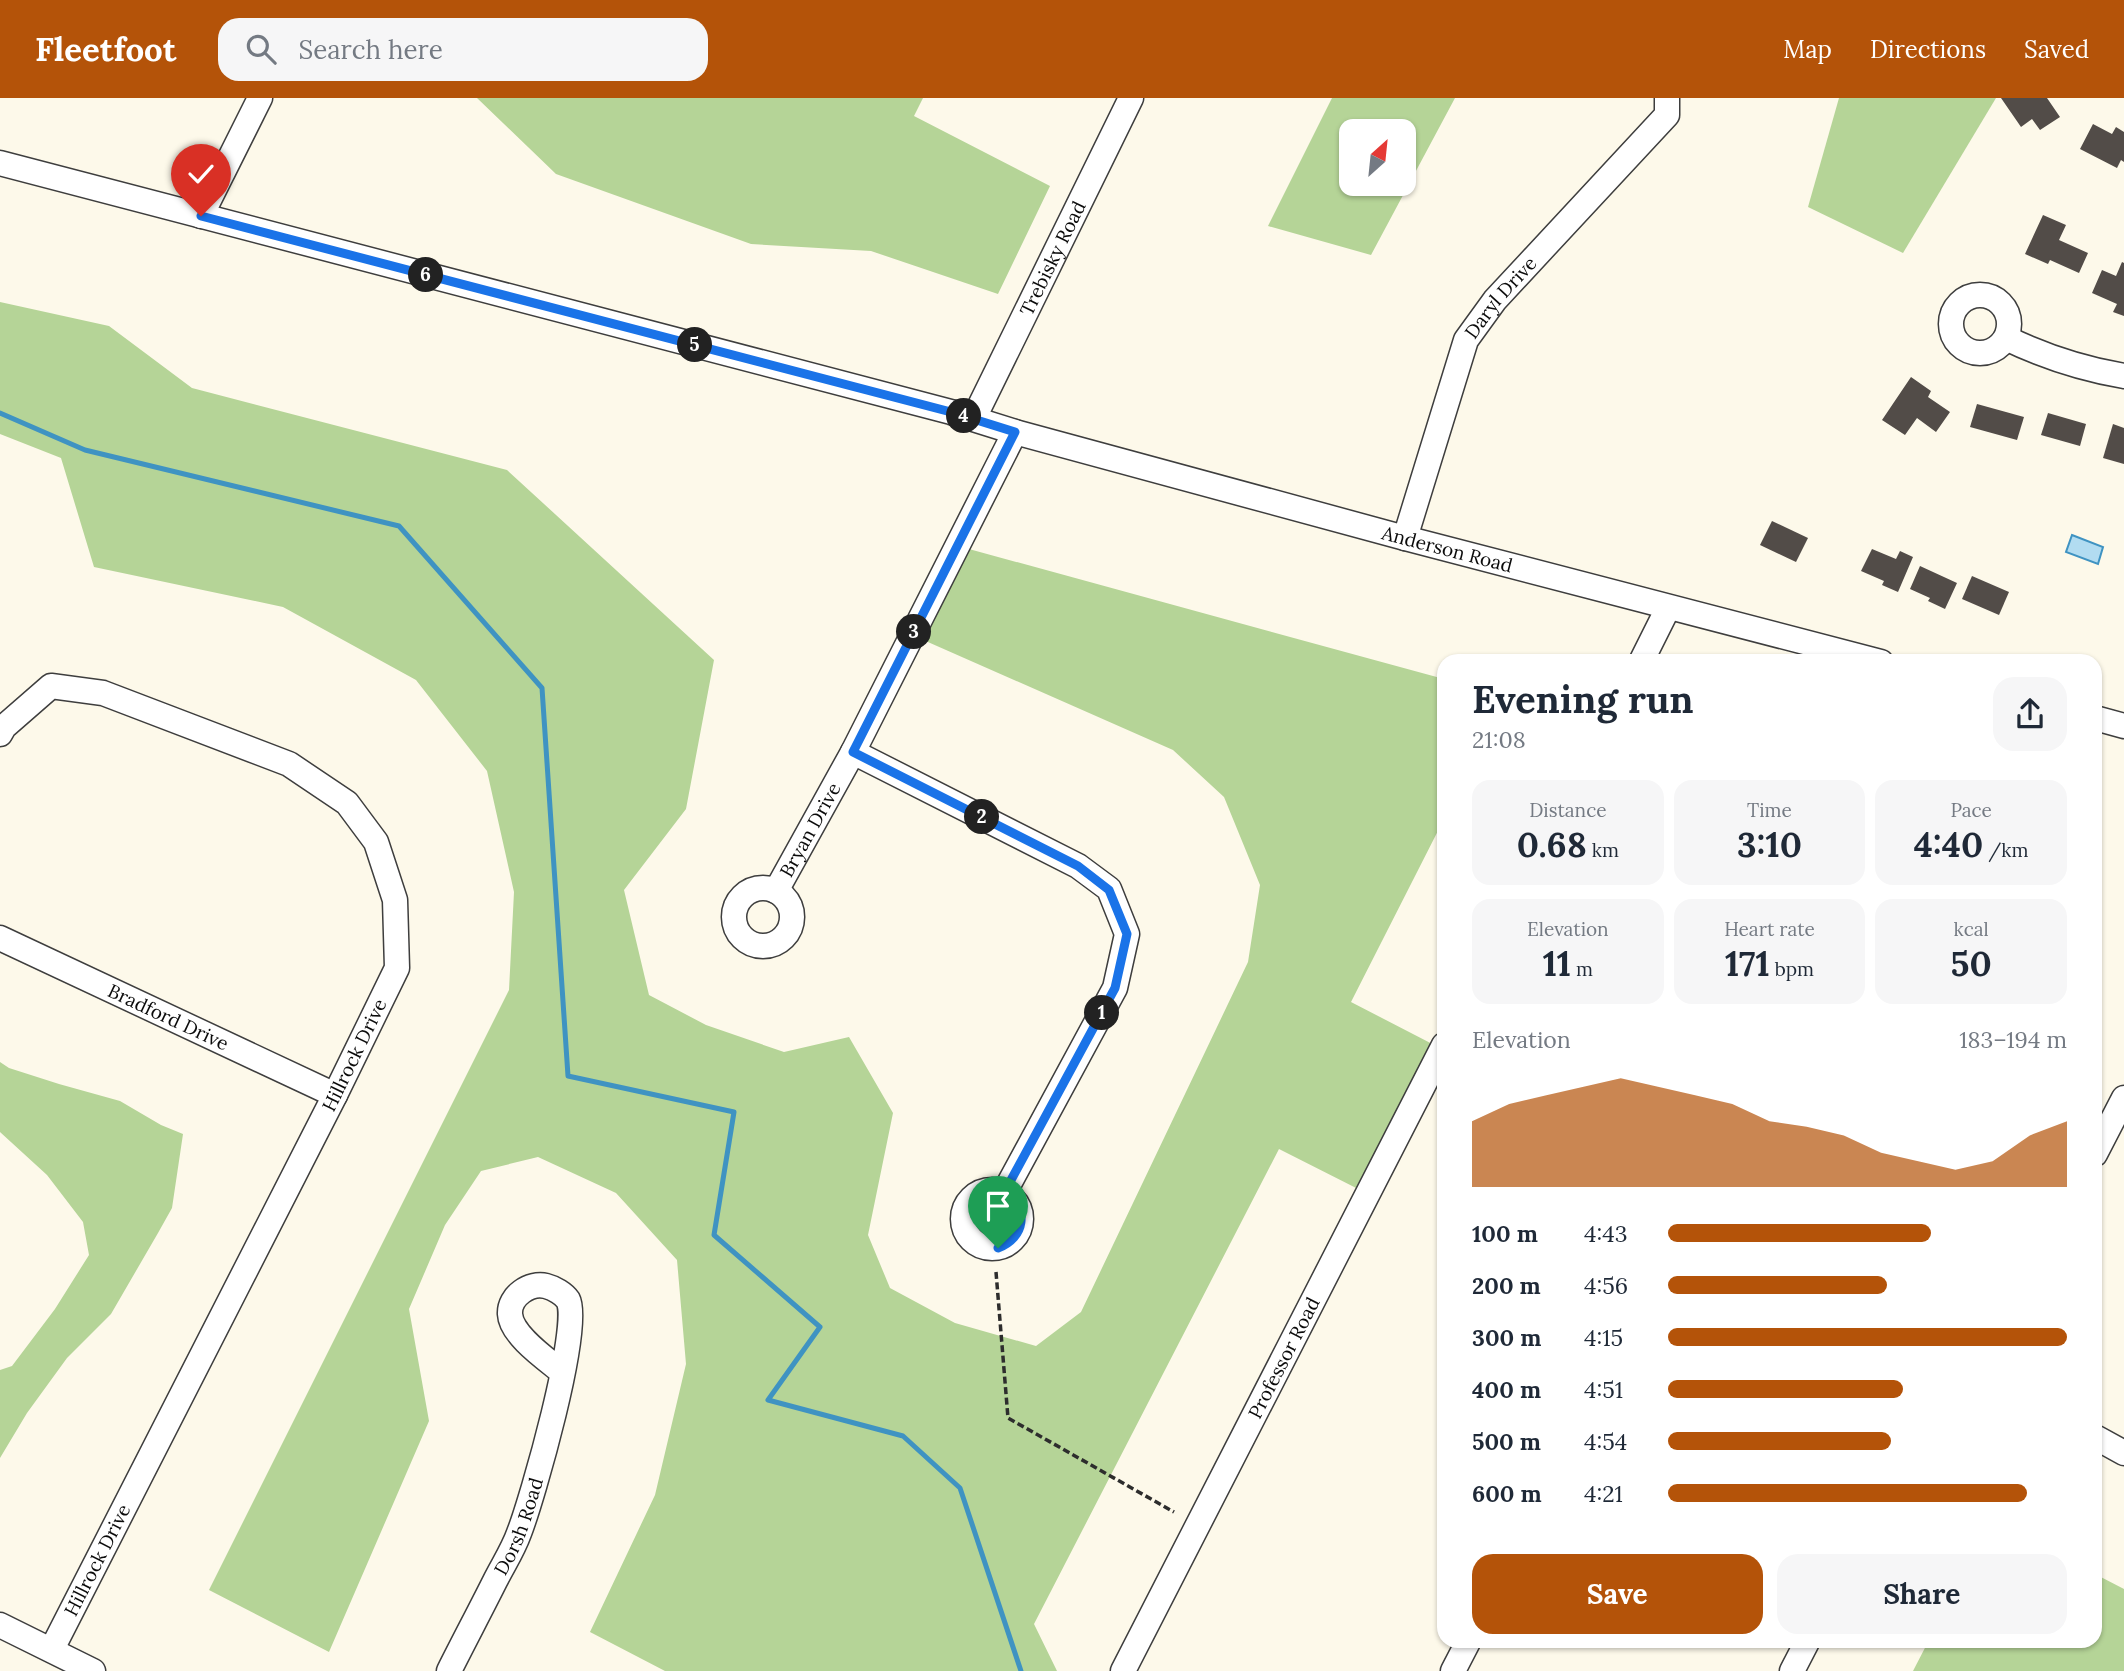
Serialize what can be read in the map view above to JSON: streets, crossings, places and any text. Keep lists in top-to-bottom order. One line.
{"streets":{"street":["Trebisky Road","Daryl Drive","Anderson Road","Bryan Drive","Bradford Drive","Hillrock Drive","Professor Road","Dorsh Road"]},"crossings":[["Daryl Drive","Anderson Road"],["Anderson Road","Bryan Drive"],["Bradford Drive","Hillrock Drive"]],"north":"top right","page":{"header":"Fleetfoot","search":"Search here","nav":["Map","Directions","Saved"],"pins":["6","5","4","3","2","1"],"heading":["Evening run","21:08"],"stats":[["Distance","0.68 km"],["Time","3:10"],["Pace","4:40 /km"],["Elevation","11 m"],["Heart rate","171 bpm"],["kcal","50"]],"chart":["Elevation","183–194 m"],"list":[{"name":"100 m","note":"4:43"},{"name":"200 m","note":"4:56"},{"name":"300 m","note":"4:15"},{"name":"400 m","note":"4:51"},{"name":"500 m","note":"4:54"},{"name":"600 m","note":"4:21"}],"buttons":["Save","Share"]}}
